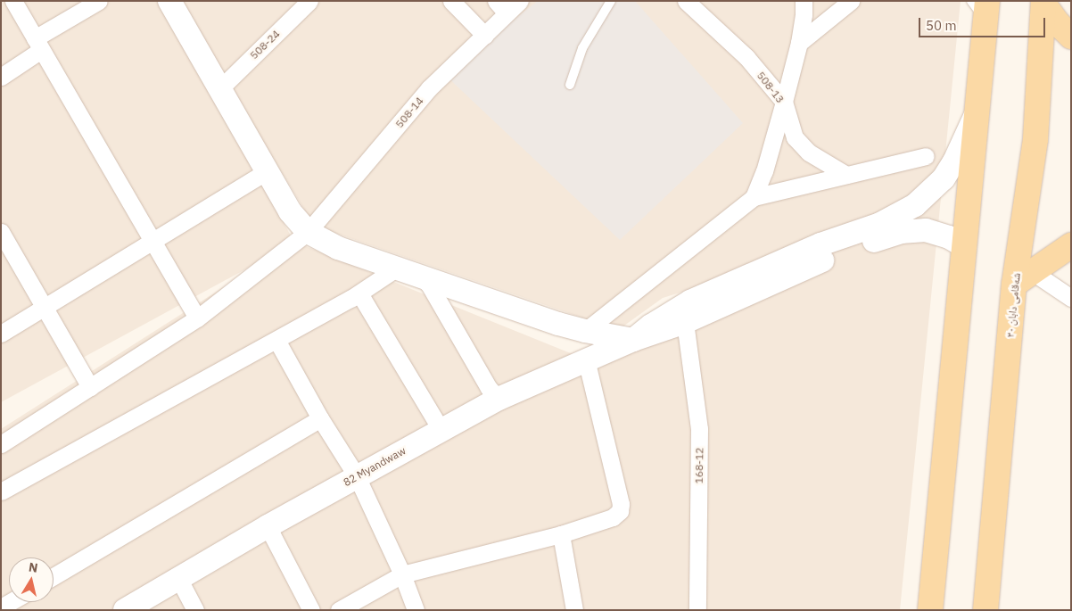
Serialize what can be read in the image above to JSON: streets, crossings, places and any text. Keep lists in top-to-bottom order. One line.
{"streets":{"main road":["شەقامی دابان ٣٠"],"street":["508-24","508-13","508-14","168-12","82 Myandwaw"]},"scale_bar":"50 m","north":"top"}
